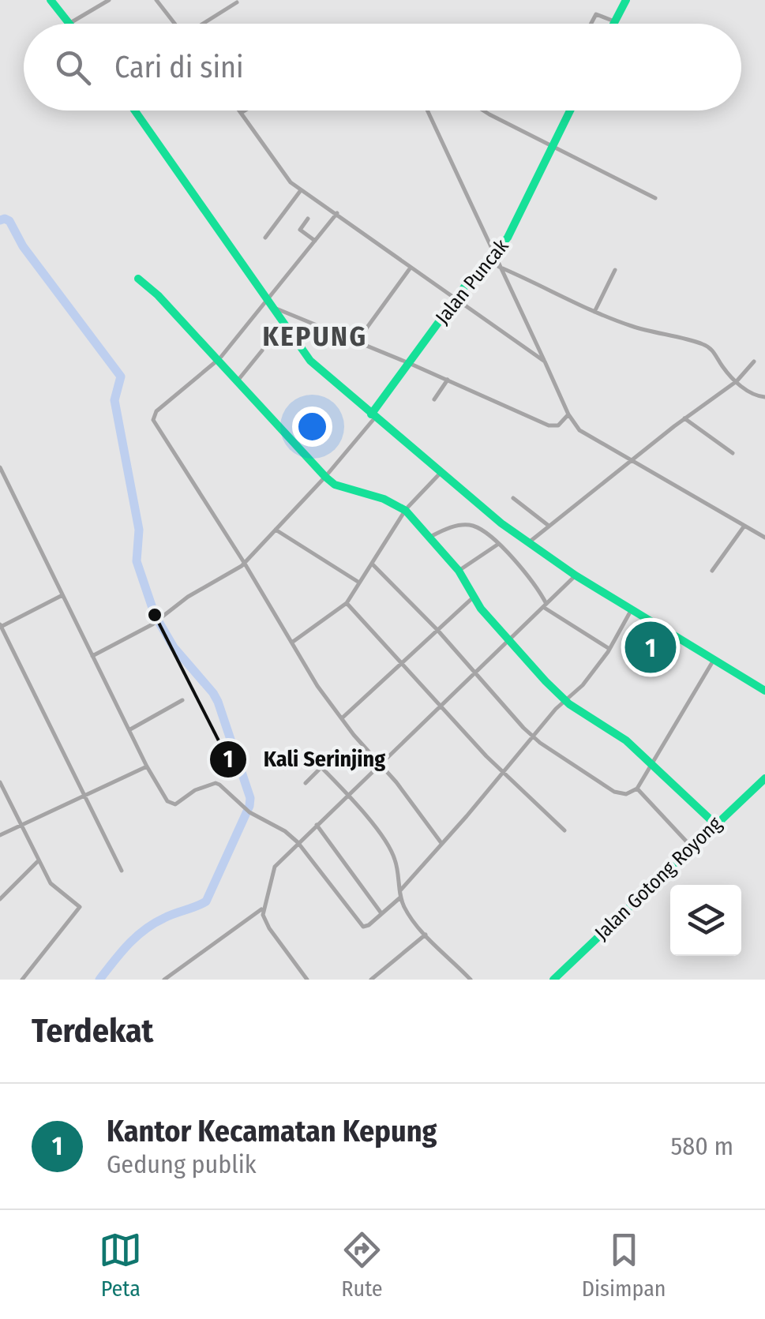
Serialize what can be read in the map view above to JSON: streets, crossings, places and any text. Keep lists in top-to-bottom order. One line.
{"streets":{"street":["Jalan Puncak","Jalan Gotong Royong"]},"districts":["KEPUNG"],"places":["Kali Serinjing"],"page":{"search":"Cari di sini","pins":"1","heading":"Terdekat","list":[{"mark":"1","name":"Kantor Kecamatan Kepung","note":"Gedung publik","value":"580 m"}],"nav":["Peta","Rute","Disimpan"]}}
